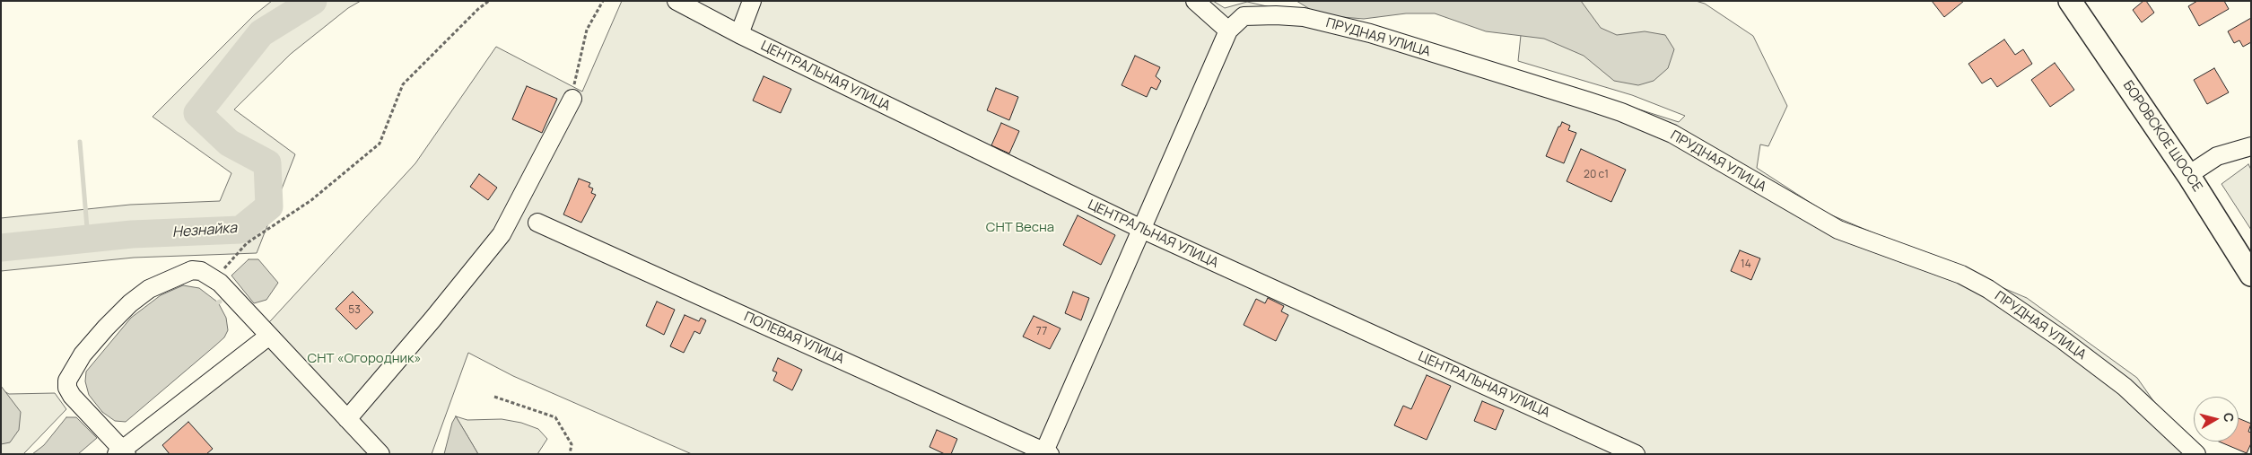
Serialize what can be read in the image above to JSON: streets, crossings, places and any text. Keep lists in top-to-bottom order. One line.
{"streets":{"main road":["БОРОВСКОЕ ШОССЕ"],"street":["ПРУДНАЯ УЛИЦА","ЦЕНТРАЛЬНАЯ УЛИЦА","ПОЛЕВАЯ УЛИЦА"]},"water":["Незнайка"],"parks":["СНТ Весна","СНТ «Огородник»"],"house_numbers":["20 с1","14","53","77"],"north":"right"}
